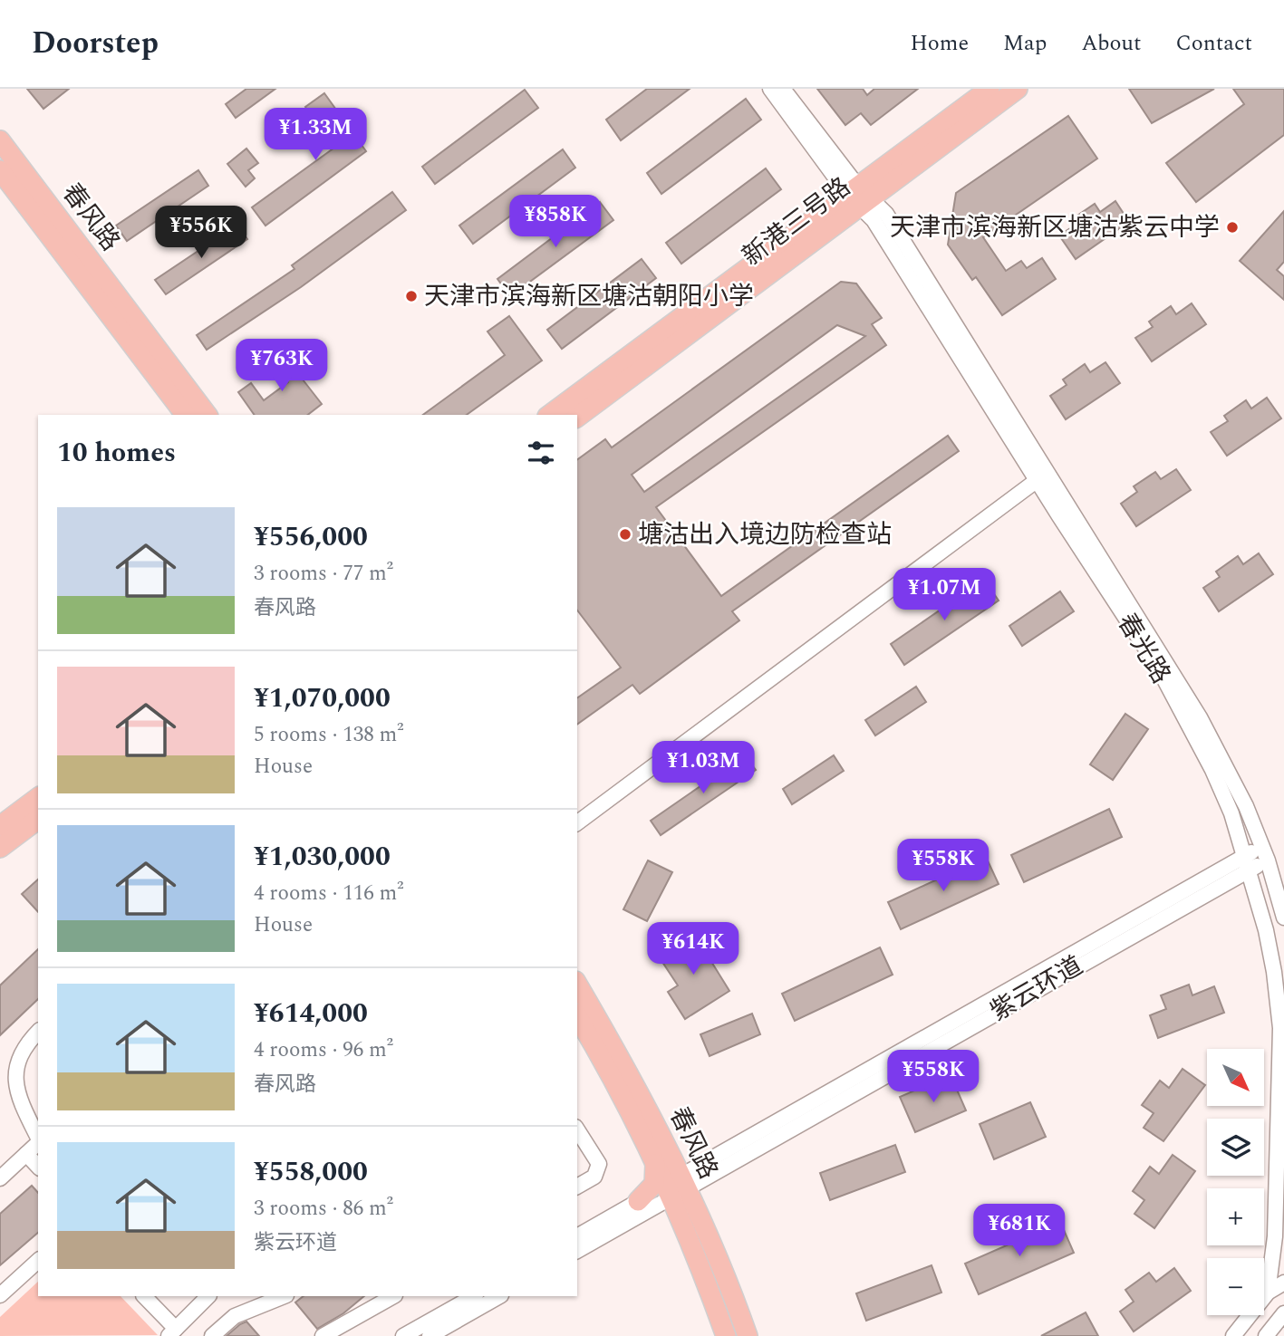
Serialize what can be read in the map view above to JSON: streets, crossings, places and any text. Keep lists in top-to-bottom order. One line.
{"streets":{"main road":["春风路","新港三号路"],"street":["春光路","紫云环道"]},"crossings":[["春风路","紫云环道"],["新港三号路","春光路"],["春光路","紫云环道"]],"places":["天津市滨海新区塘沽紫云中学","天津市滨海新区塘沽朝阳小学","塘沽出入境边防检查站"],"north":"bottom right","page":{"header":"Doorstep","nav":["Home","Map","About","Contact"],"price":["¥1.33M","¥858K","¥556K","¥763K","¥1.07M","¥1.03M","¥558K","¥614K","¥558K","¥681K"],"heading":"10 homes","list":[{"name":"¥556,000","note":"3 rooms · 77 m² · 春风路"},{"name":"¥1,070,000","note":"5 rooms · 138 m² · House"},{"name":"¥1,030,000","note":"4 rooms · 116 m² · House"},{"name":"¥614,000","note":"4 rooms · 96 m² · 春风路"},{"name":"¥558,000","note":"3 rooms · 86 m² · 紫云环道"}],"map_buttons":["+","−"]}}
